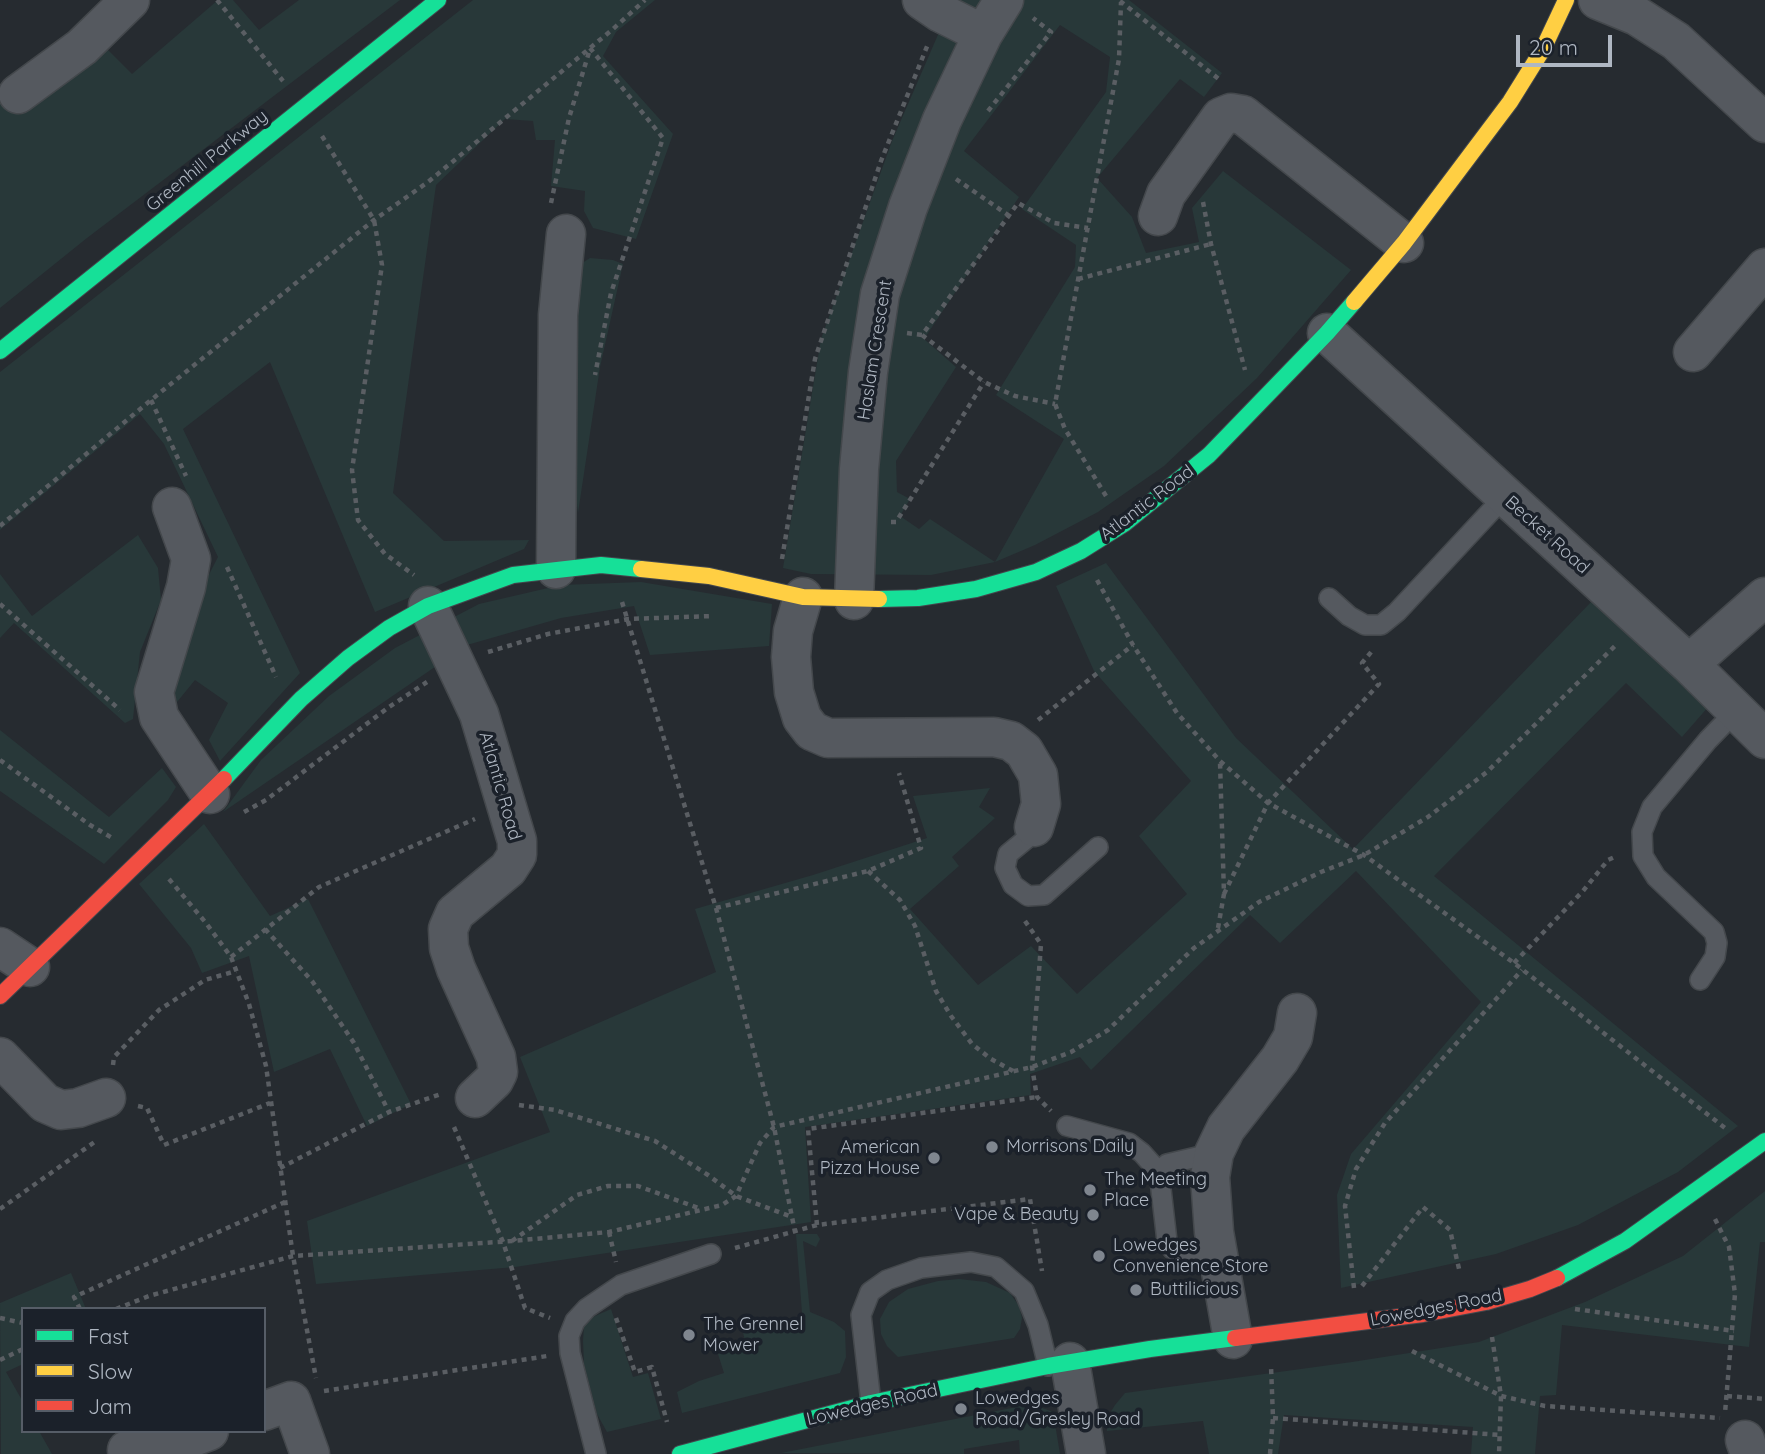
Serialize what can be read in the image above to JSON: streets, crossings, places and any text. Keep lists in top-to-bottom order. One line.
{"streets":{"street":["Greenhill Parkway","Haslam Crescent","Atlantic Road","Becket Road","Lowedges Road"]},"crossings":[["Haslam Crescent","Atlantic Road"],["Atlantic Road","Becket Road"]],"places":["Morrisons Daily","American Pizza House","The Meeting Place","Vape & Beauty","Lowedges Convenience Store","Buttilicious","The Grennel Mower","Lowedges Road/Gresley Road"],"legend":["Fast","Slow","Jam"],"scale_bar":"20 m"}
